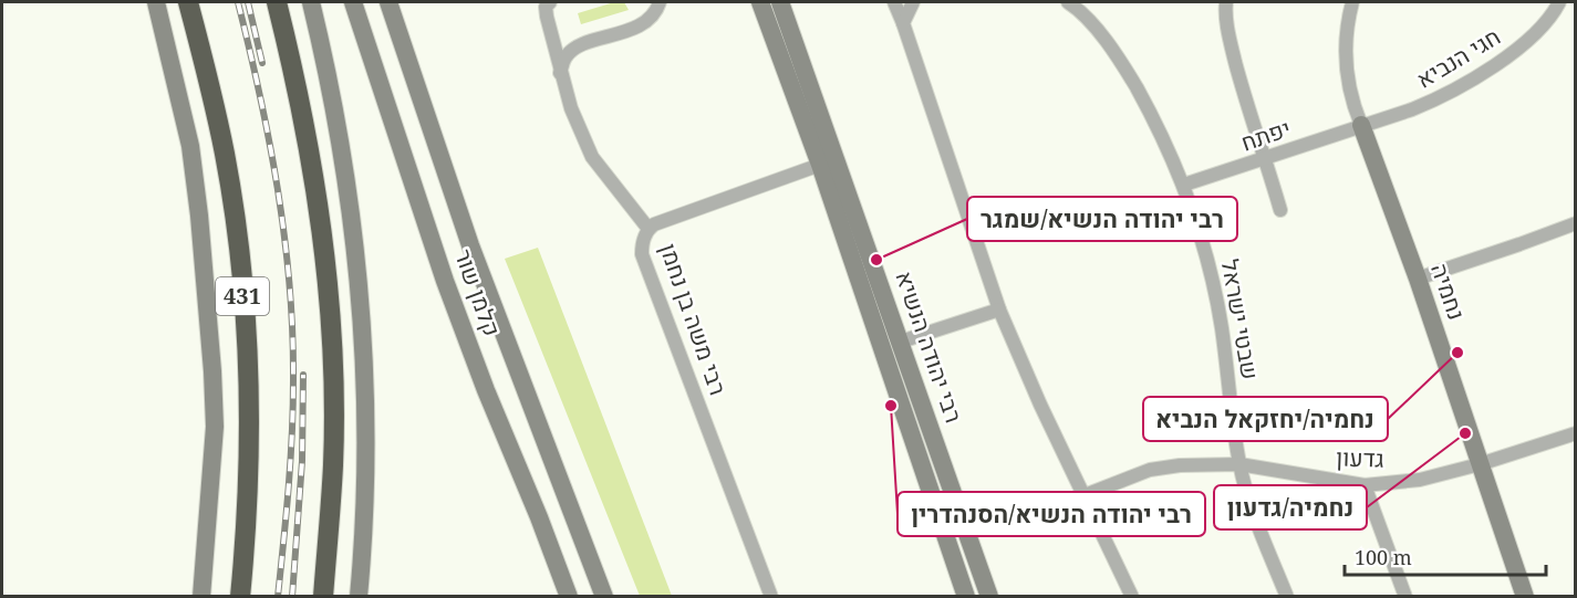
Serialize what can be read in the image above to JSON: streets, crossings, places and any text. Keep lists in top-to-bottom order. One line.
{"streets":{"highway":["431"],"main road":["נחמיה","קלמן שור","רבי יהודה הנשיא"],"street":["חגי הנביא","יפתח","רבי משה בן נחמן","שבטי ישראל","גדעון"]},"crossings":[["חגי הנביא","יפתח"],["חגי הנביא","נחמיה"],["יפתח","נחמיה"],["יפתח","שבטי ישראל"],["נחמיה","גדעון"],["רבי משה בן נחמן","רבי יהודה הנשיא"],["שבטי ישראל","גדעון"]],"places":["רבי יהודה הנשיא/שמגר","נחמיה/יחזקאל הנביא","רבי יהודה הנשיא/הסנהדרין","נחמיה/גדעון"],"scale_bar":"100 m"}
